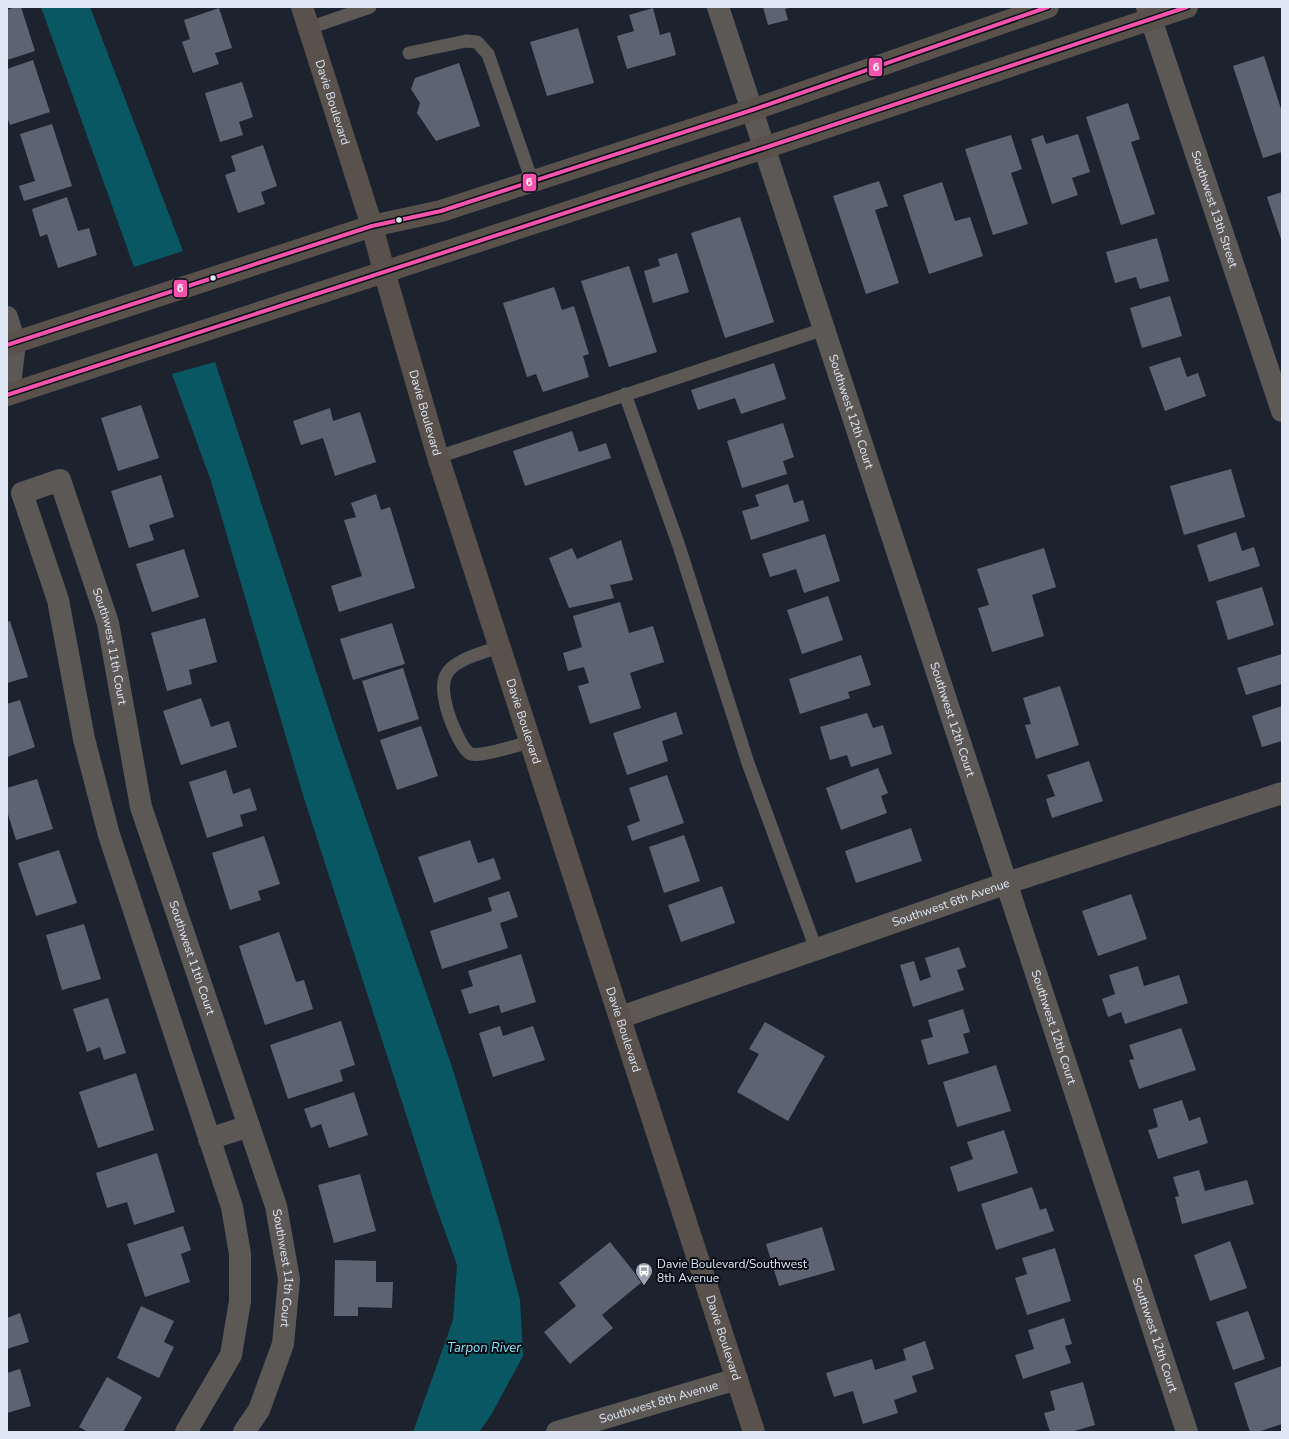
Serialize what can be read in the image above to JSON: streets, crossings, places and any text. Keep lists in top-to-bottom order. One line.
{"streets":{"main road":["Davie Boulevard"],"street":["Southwest 13th Street","Southwest 12th Court","Southwest 11th Court","Southwest 6th Avenue","Southwest 8th Avenue"]},"crossings":[["Davie Boulevard","Southwest 6th Avenue"],["Davie Boulevard","Southwest 8th Avenue"],["Southwest 12th Court","Southwest 6th Avenue"]],"water":["Tarpon River"],"places":{"bus stop":["Davie Boulevard/Southwest 8th Avenue"]},"lines":["transit line 6"]}
